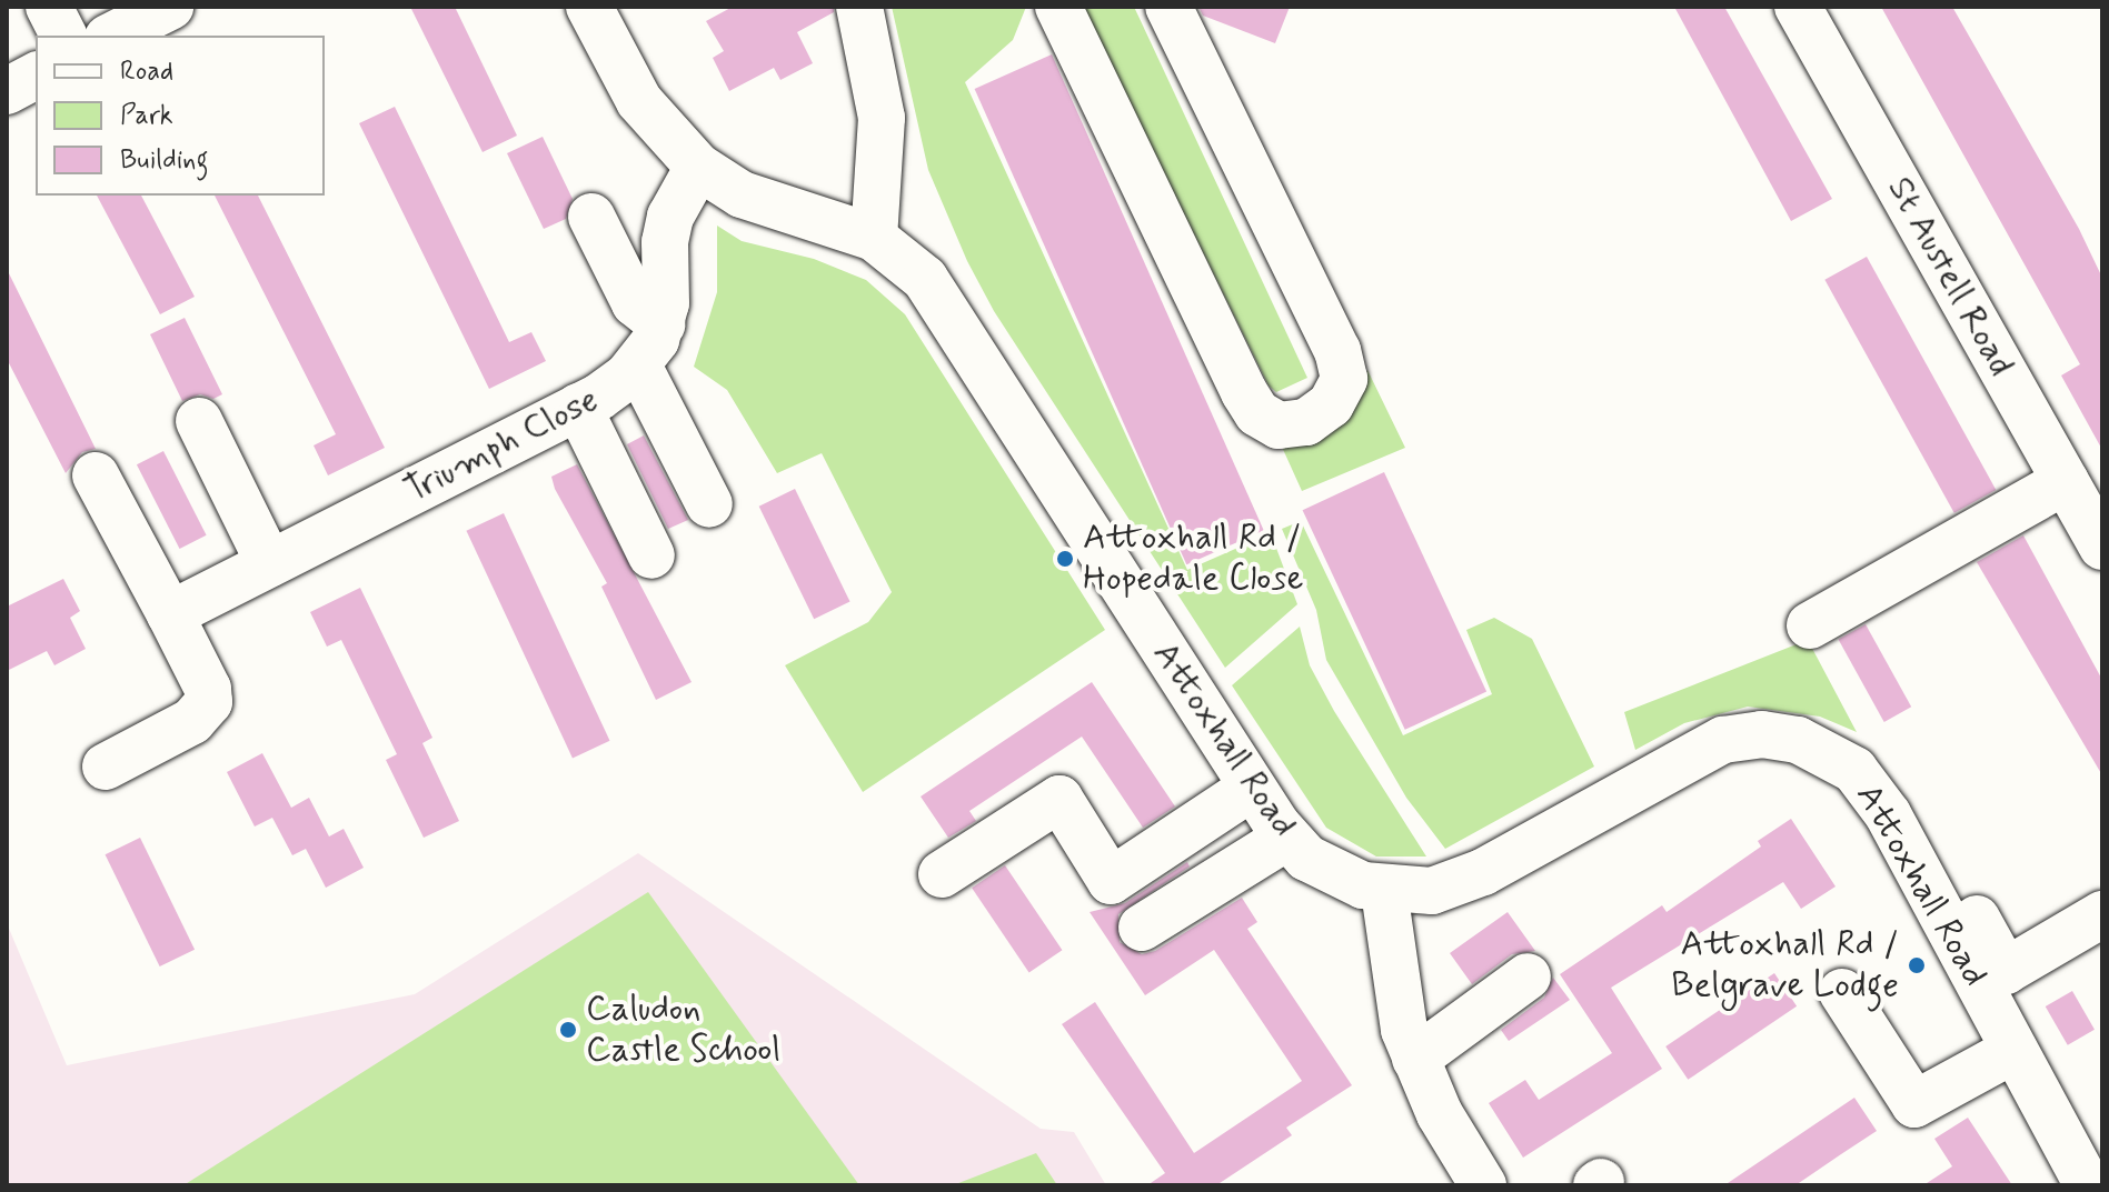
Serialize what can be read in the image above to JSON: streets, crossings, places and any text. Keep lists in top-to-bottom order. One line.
{"streets":{"street":["St Austell Road","Triumph Close","Attoxhall Road"]},"crossings":[["Triumph Close","Attoxhall Road"]],"places":["Attoxhall Rd / Hopedale Close","Attoxhall Rd / Belgrave Lodge","Caludon Castle School"],"legend":["Road","Park","Building"]}
